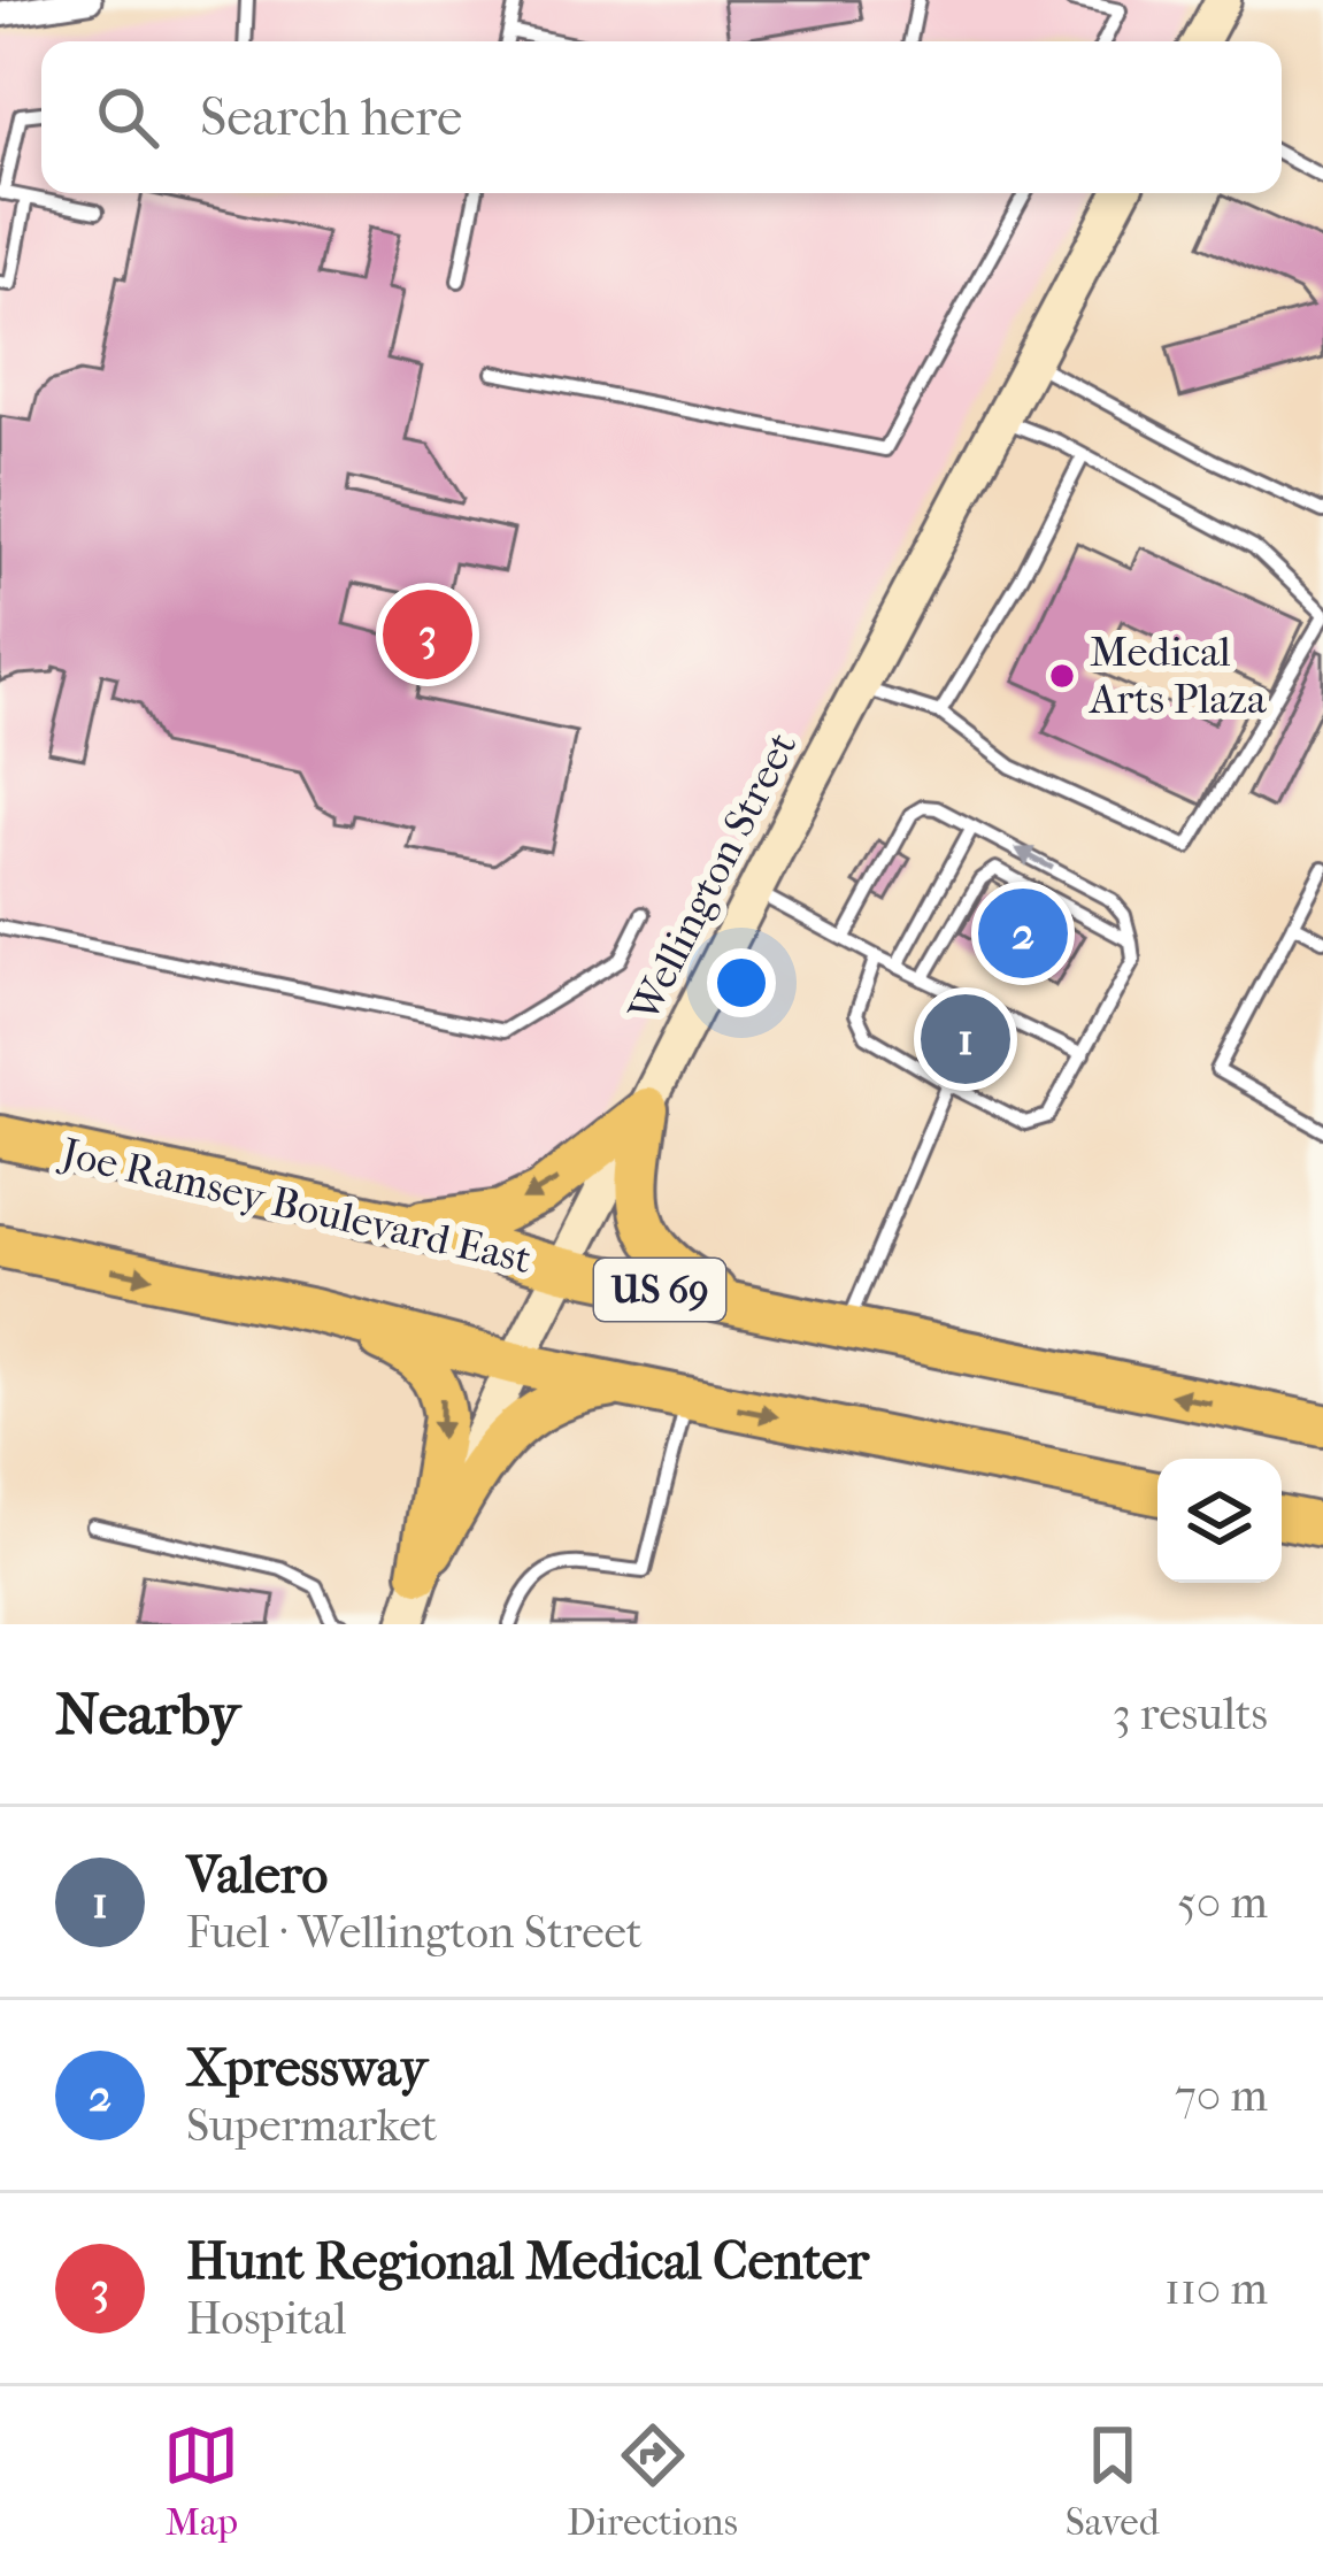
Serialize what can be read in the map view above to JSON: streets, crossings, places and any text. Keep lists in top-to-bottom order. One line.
{"streets":{"highway":["Joe Ramsey Boulevard East","US 69"],"street":["Wellington Street"]},"crossings":[["Wellington Street","Joe Ramsey Boulevard East"],["Wellington Street","US 69"]],"places":["Medical Arts Plaza"],"page":{"search":"Search here","pins":["3","2","1"],"heading":["Nearby","3 results"],"list":[{"mark":"1","name":"Valero","note":"Fuel · Wellington Street","value":"50 m"},{"mark":"2","name":"Xpressway","note":"Supermarket","value":"70 m"},{"mark":"3","name":"Hunt Regional Medical Center","note":"Hospital","value":"110 m"}],"nav":["Map","Directions","Saved"]}}
